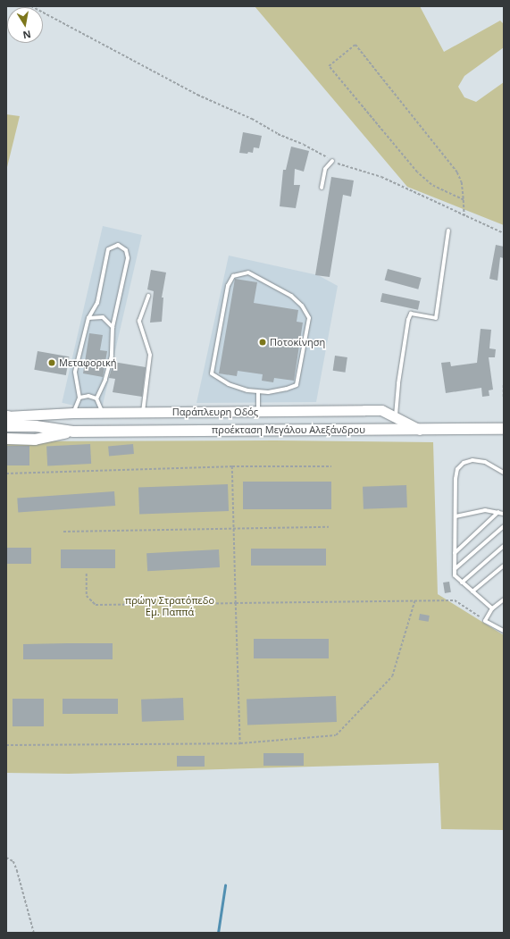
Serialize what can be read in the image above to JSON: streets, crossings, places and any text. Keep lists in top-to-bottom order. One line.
{"streets":{"main road":["προέκταση Μεγάλου Αλεξάνδρου"],"street":["Παράπλευρη Οδός"]},"crossings":[["Παράπλευρη Οδός","προέκταση Μεγάλου Αλεξάνδρου"]],"parks":["πρώην Στρατόπεδο Εμ. Παππά"],"places":["Ποτοκίνηση","Μεταφορική"],"north":"bottom"}
